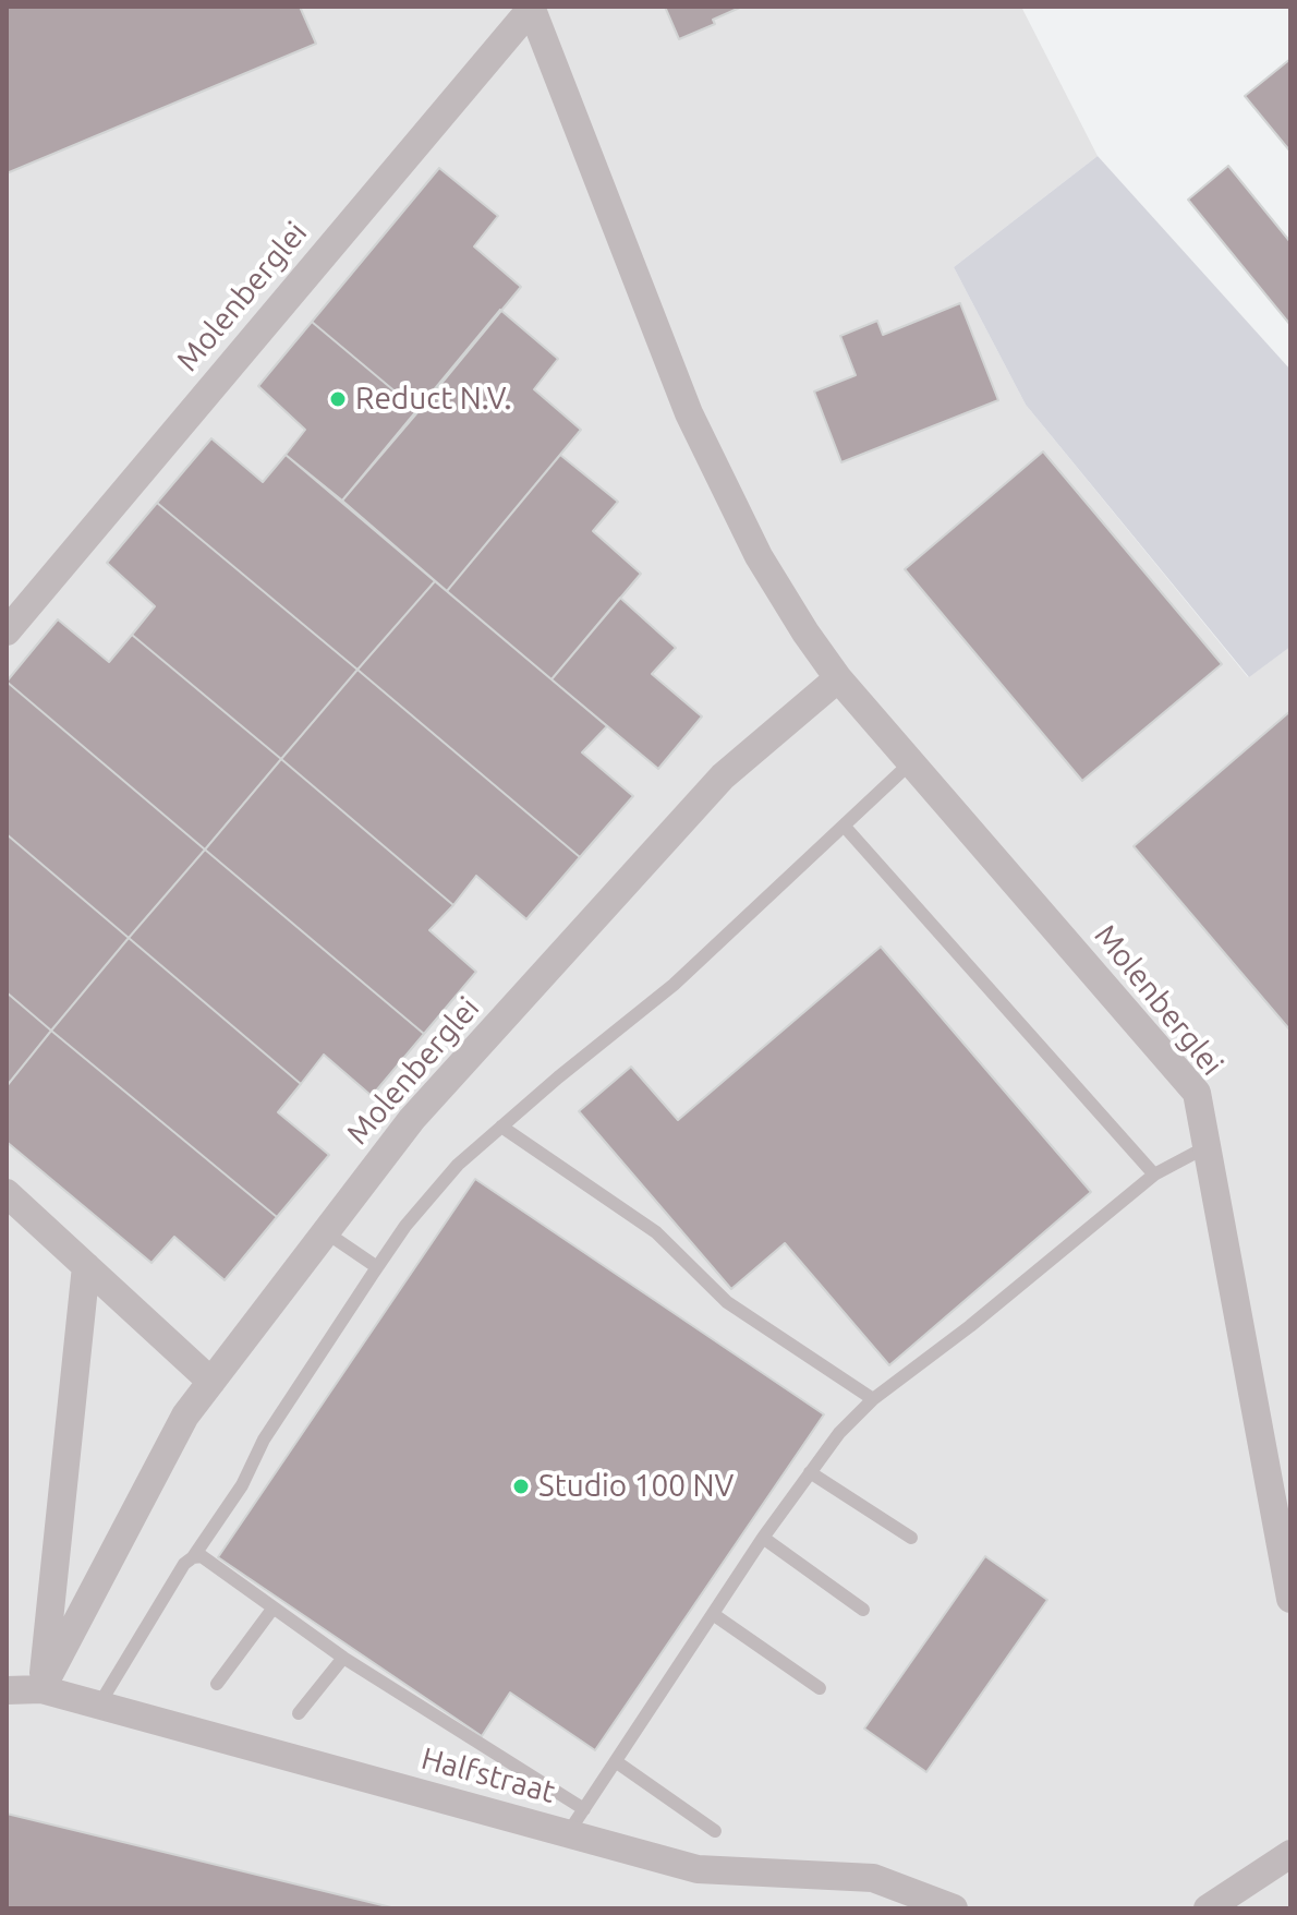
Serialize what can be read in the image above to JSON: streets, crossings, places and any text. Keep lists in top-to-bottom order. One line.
{"streets":{"street":["Molenberglei","Halfstraat"]},"crossings":[["Molenberglei","Halfstraat"]],"places":["Reduct N.V.","Studio 100 NV"]}
